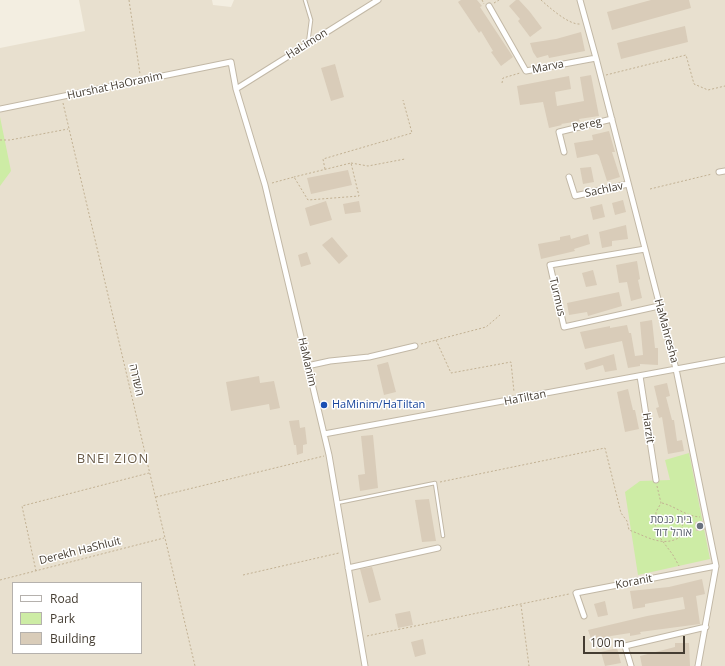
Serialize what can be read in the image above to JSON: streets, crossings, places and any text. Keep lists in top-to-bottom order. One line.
{"streets":{"street":["HaLimon","Marva","Hurshat HaOranim","Pereg","Sachlav","Turmus","HaMahresha","HaManim","HaTiltan","Harzit","Koranit"],"path":["השדרה","Derekh HaShluit"]},"crossings":[["HaLimon","HaManim"],["Marva","HaMahresha"],["Hurshat HaOranim","HaManim"],["Hurshat HaOranim","השדרה"],["Pereg","HaMahresha"],["Sachlav","HaMahresha"],["Turmus","HaMahresha"],["HaMahresha","HaTiltan"],["HaMahresha","Koranit"],["HaManim","HaTiltan"],["השדרה","Derekh HaShluit"],["HaTiltan","Harzit"]],"districts":["BNEI ZION"],"places":["HaMinim/HaTiltan","בית כנסת אוהל דוד"],"legend":["Road","Park","Building"],"scale_bar":"100 m"}
